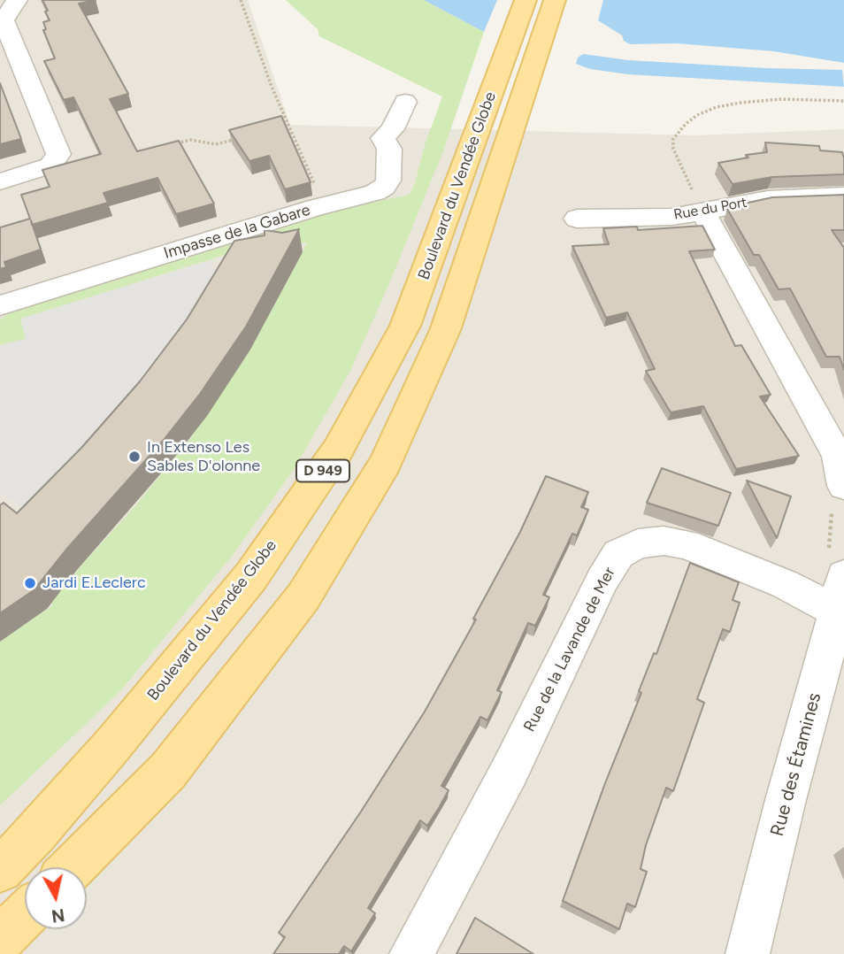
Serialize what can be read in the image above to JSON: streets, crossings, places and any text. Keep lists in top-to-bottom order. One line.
{"streets":{"main road":["Boulevard du Vendée Globe","D 949"],"street":["Rue du Port","Impasse de la Gabare","Rue de la Lavande de Mer","Rue des Étamines"]},"crossings":[["Rue de la Lavande de Mer","Rue des Étamines"]],"places":["In Extenso Les Sables D'olonne","Jardi E.Leclerc"],"north":"bottom"}
